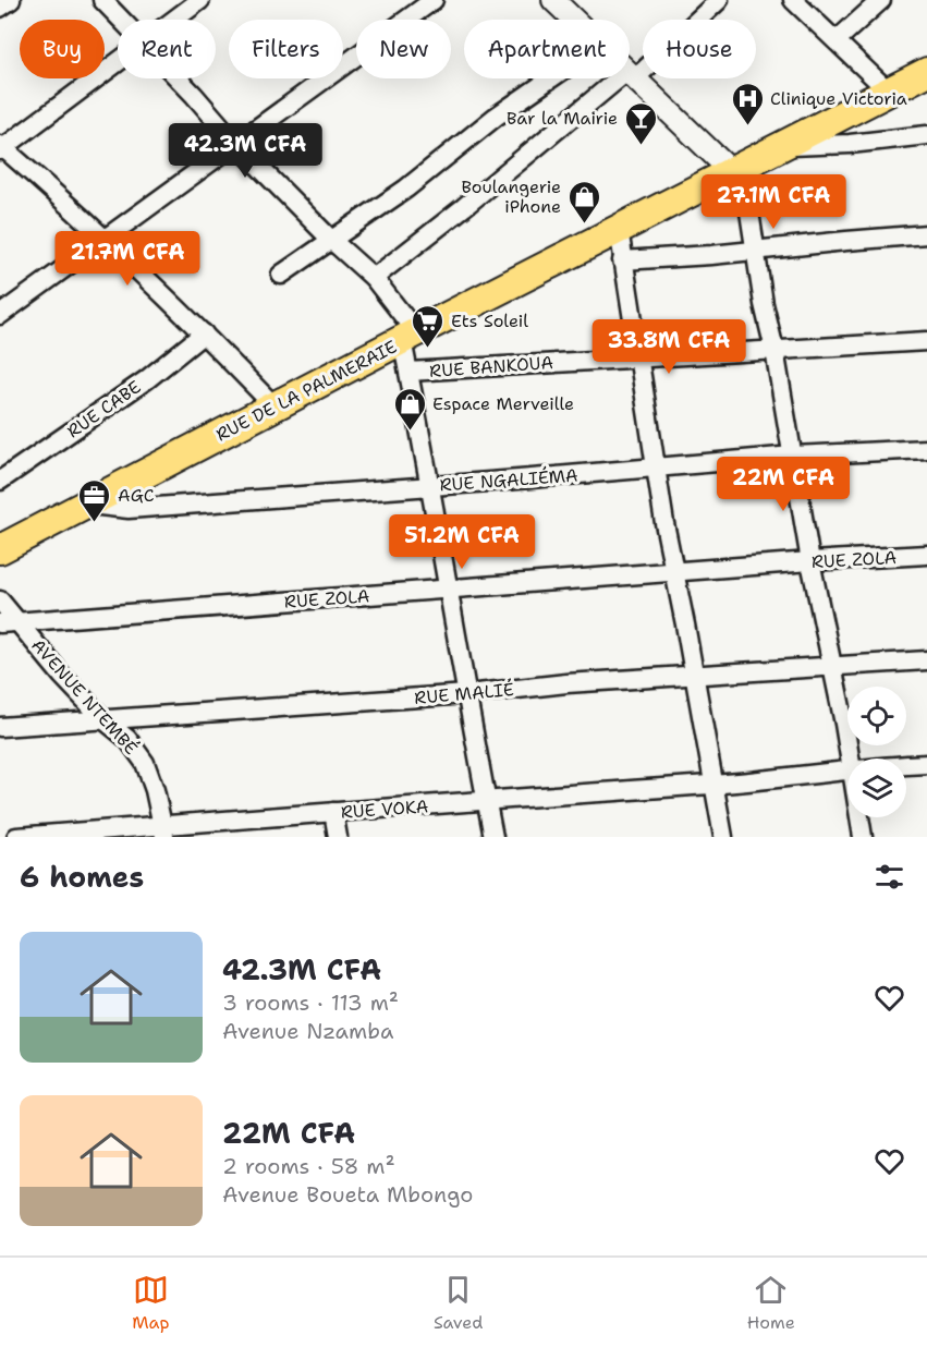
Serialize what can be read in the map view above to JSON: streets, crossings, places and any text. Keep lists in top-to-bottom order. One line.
{"streets":{"main road":["RUE DE LA PALMERAIE"],"street":["RUE BANKOUA","RUE CABE","RUE NGALIÉMA","RUE ZOLA","RUE MALIÉ","AVENUE NTEMBÉ","RUE VOKA"]},"crossings":[["RUE DE LA PALMERAIE","RUE NGALIÉMA"],["RUE ZOLA","AVENUE NTEMBÉ"],["RUE MALIÉ","AVENUE NTEMBÉ"],["AVENUE NTEMBÉ","RUE VOKA"]],"places":{"hospital":["Clinique Victoria"],"bar":["Bar la Mairie"],"shop":["Boulangerie iPhone","Espace Merveille"],"supermarket":["Ets Soleil"],"office":["AGC"]},"page":{"chip":["Buy","Rent","Filters","New","Apartment","House"],"price":["42.3M CFA","27.1M CFA","21.7M CFA","33.8M CFA","22M CFA","51.2M CFA"],"heading":"6 homes","list":[{"name":"42.3M CFA","note":"3 rooms · 113 m² · Avenue Nzamba"},{"name":"22M CFA","note":"2 rooms · 58 m² · Avenue Boueta Mbongo"}],"tabs":["Map","Saved","Home"]}}
